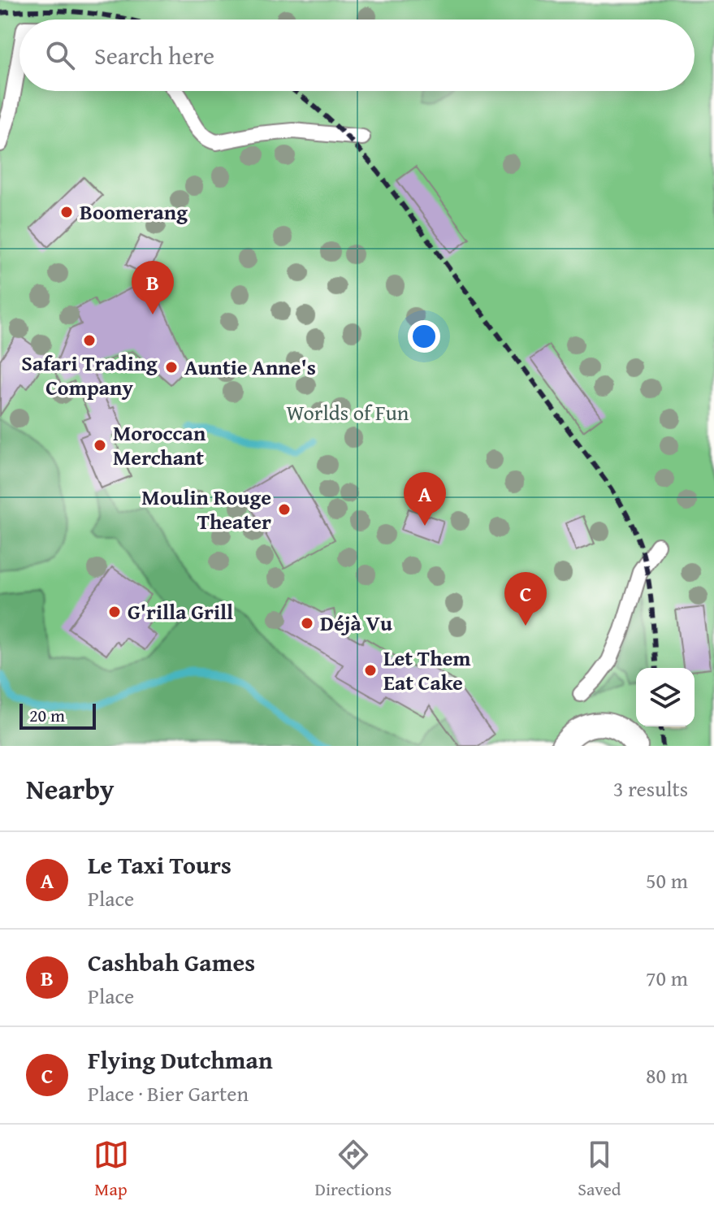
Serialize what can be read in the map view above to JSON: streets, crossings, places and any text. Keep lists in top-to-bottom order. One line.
{"parks":["Worlds of Fun"],"places":["Boomerang","Safari Trading Company","Auntie Anne's","Moroccan Merchant","Moulin Rouge Theater","G'rilla Grill","Déjà Vu","Let Them Eat Cake"],"scale_bar":"20 m","page":{"search":"Search here","pins":["B","A","C"],"scale":"20 m","heading":["Nearby","3 results"],"list":[{"mark":"A","name":"Le Taxi Tours","note":"Place","value":"50 m"},{"mark":"B","name":"Cashbah Games","note":"Place","value":"70 m"},{"mark":"C","name":"Flying Dutchman","note":"Place · Bier Garten","value":"80 m"}],"nav":["Map","Directions","Saved"]}}
